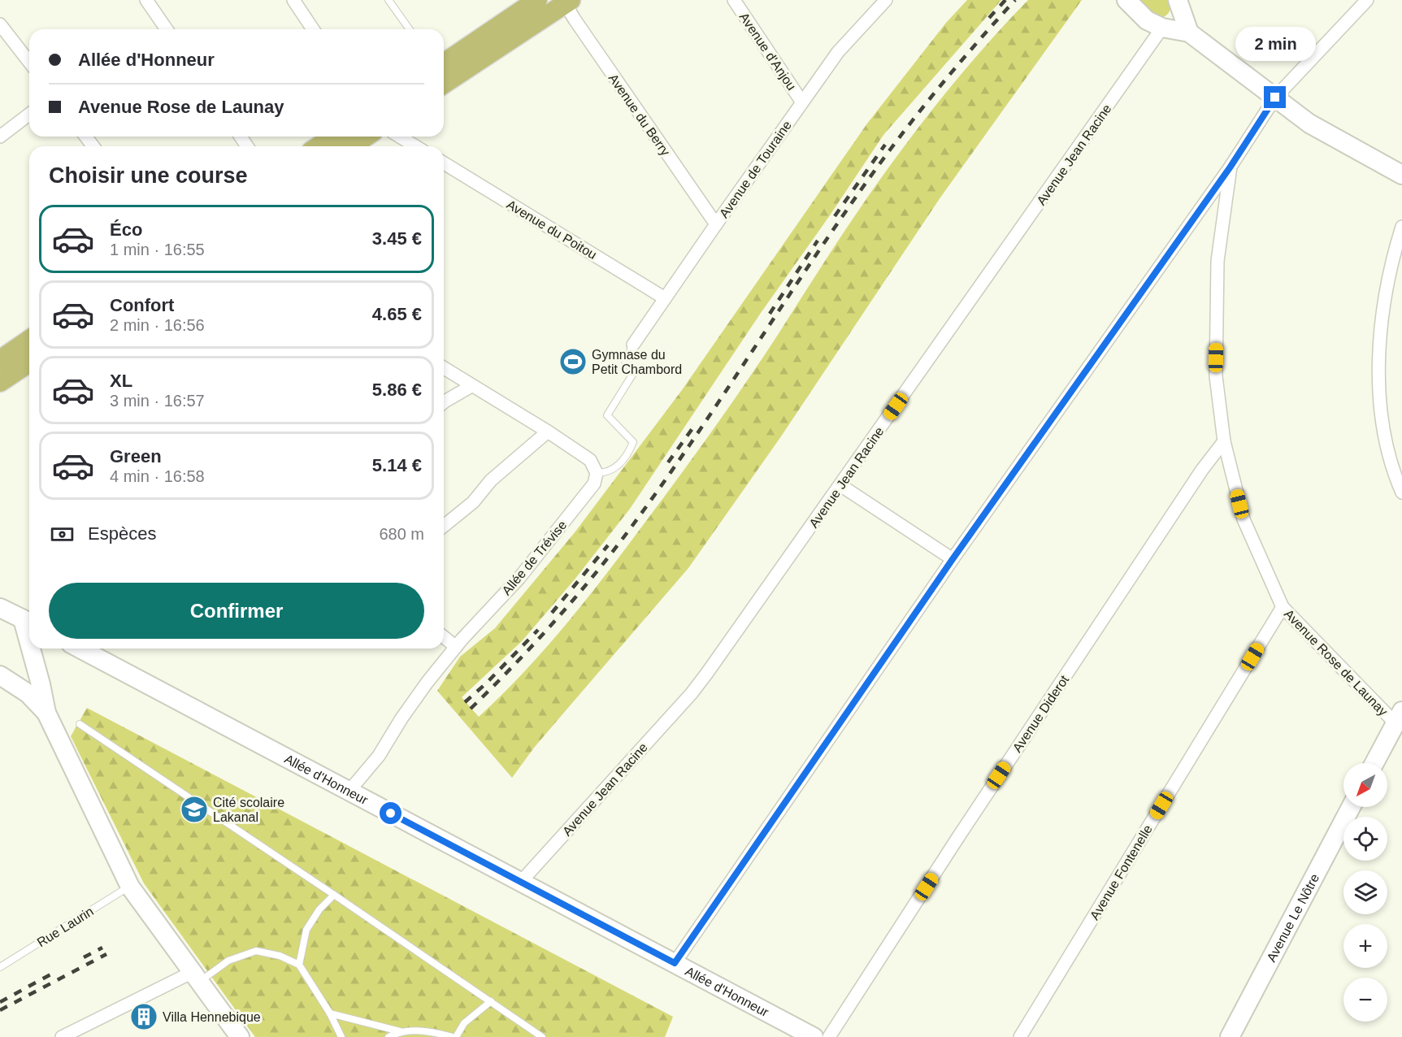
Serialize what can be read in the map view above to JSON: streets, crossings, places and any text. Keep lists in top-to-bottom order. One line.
{"streets":{"main road":["Allée d'Honneur","Avenue Le Nôtre"],"street":["Avenue d'Anjou","Avenue du Berry","Avenue Jean Racine","Avenue de Touraine","Avenue du Poitou","Allée de Trévise","Avenue Rose de Launay","Avenue Diderot","Avenue Fontenelle"],"lane":["Rue Laurin"]},"crossings":[["Avenue d'Anjou","Avenue de Touraine"],["Avenue du Berry","Avenue de Touraine"],["Avenue Jean Racine","Allée d'Honneur"],["Avenue de Touraine","Avenue du Poitou"],["Allée de Trévise","Allée d'Honneur"],["Avenue Rose de Launay","Avenue Diderot"],["Avenue Rose de Launay","Avenue Fontenelle"]],"places":{"sports":["Gymnase du Petit Chambord"],"school or university":["Cité scolaire Lakanal"],"building":["Villa Hennebique"]},"north":"bottom left","page":{"bubble":"2 min","banner":["Allée d'Honneur","Avenue Rose de Launay"],"heading":"Choisir une course","list":[{"name":"Éco","note":"1 min · 16:55","value":"3.45 €"},{"name":"Confort","note":"2 min · 16:56","value":"4.65 €"},{"name":"XL","note":"3 min · 16:57","value":"5.86 €"},{"name":"Green","note":"4 min · 16:58","value":"5.14 €"}],"pay":["Espèces","680 m"],"buttons":"Confirmer","map_buttons":["+","−"]}}
